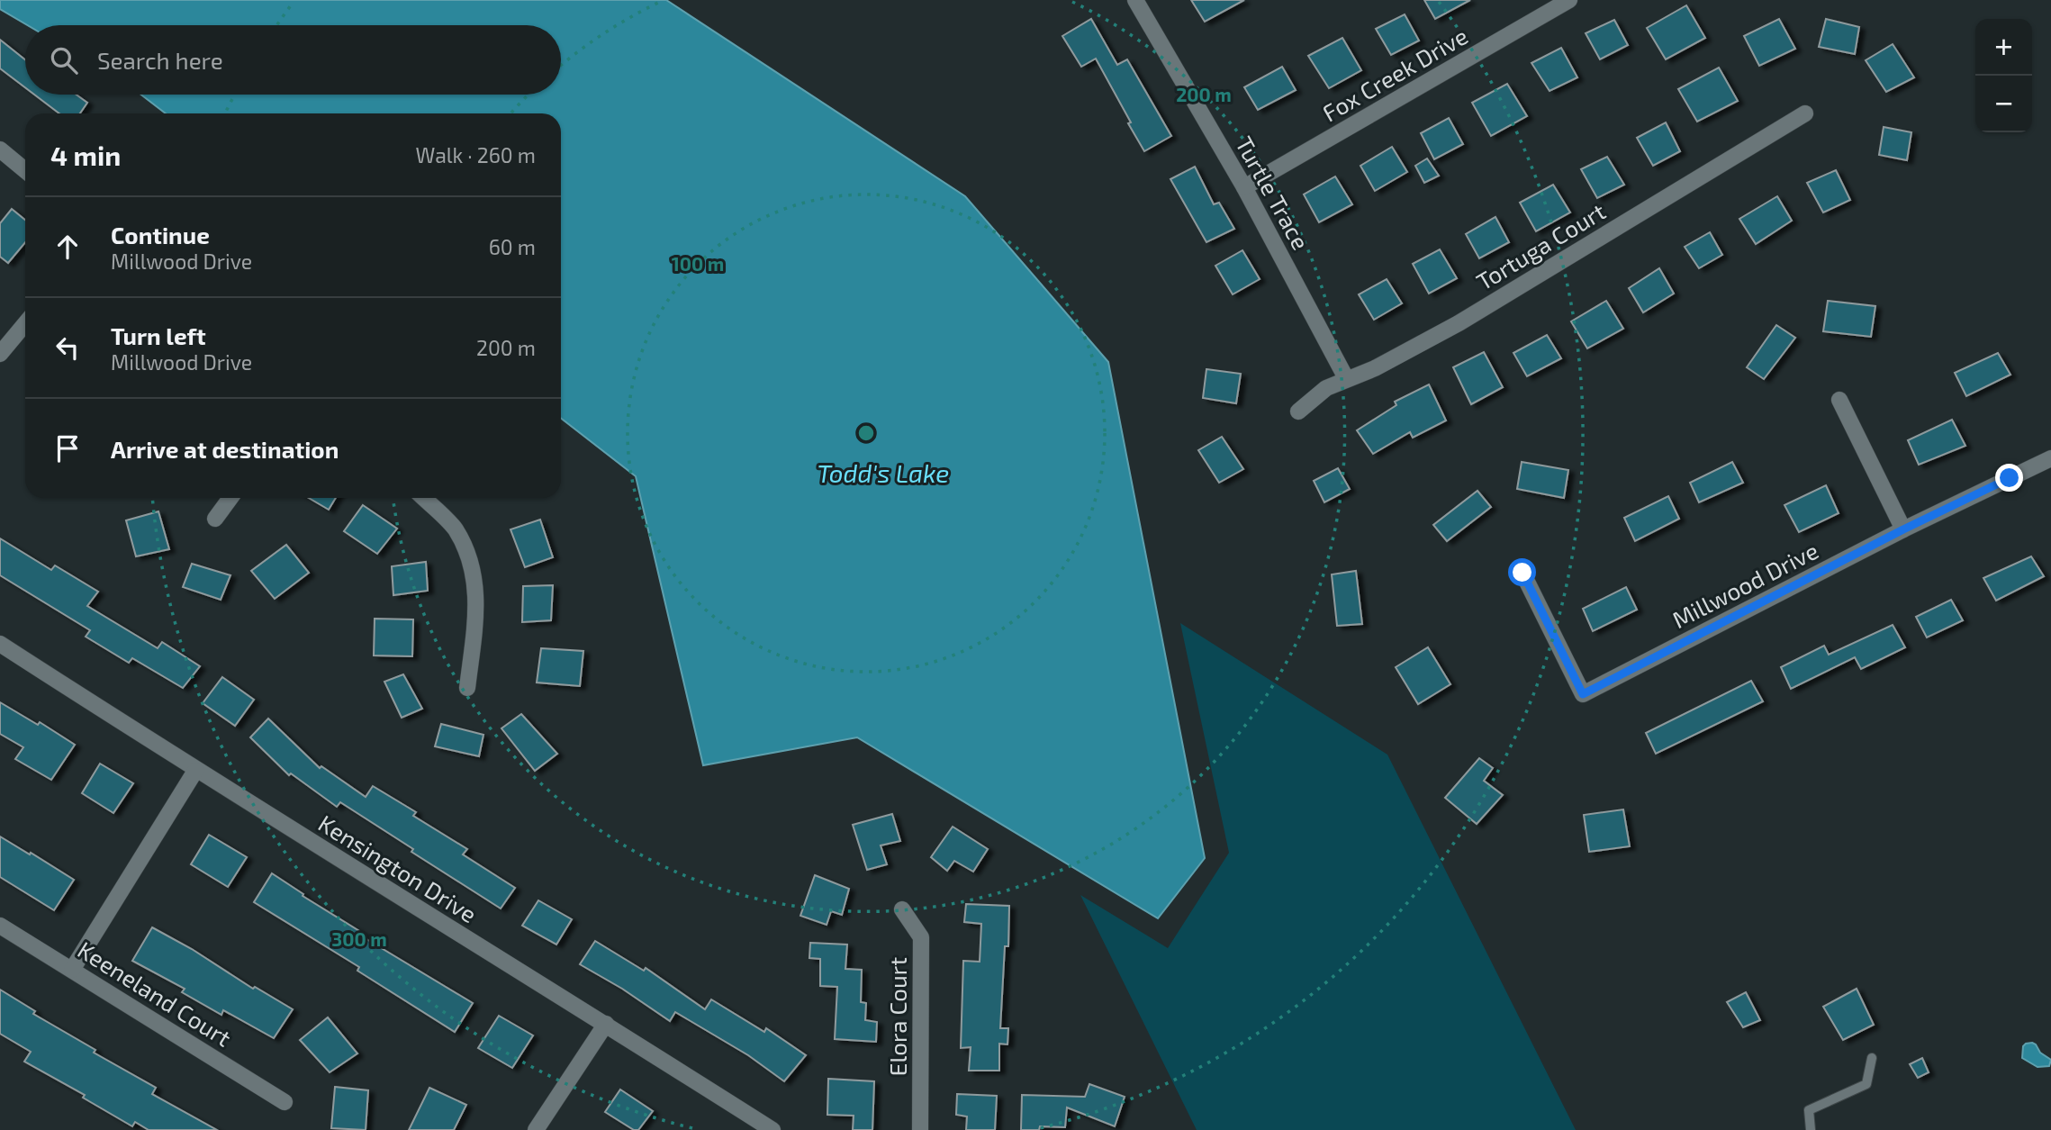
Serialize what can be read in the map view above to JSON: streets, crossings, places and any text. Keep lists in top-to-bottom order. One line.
{"streets":{"street":["Fox Creek Drive","Turtle Trace","Tortuga Court","Millwood Drive","Kensington Drive","Keeneland Court","Elora Court"]},"crossings":[["Fox Creek Drive","Turtle Trace"],["Turtle Trace","Tortuga Court"]],"water":["Todd's Lake"],"page":{"map_buttons":["+","−"],"search":"Search here","heading":["4 min","Walk · 260 m"],"list":[["Continue","Millwood Drive","60 m"],["Turn left","Millwood Drive","200 m"],"Arrive at destination"]},"rings":["200 m","100 m","300 m"]}
